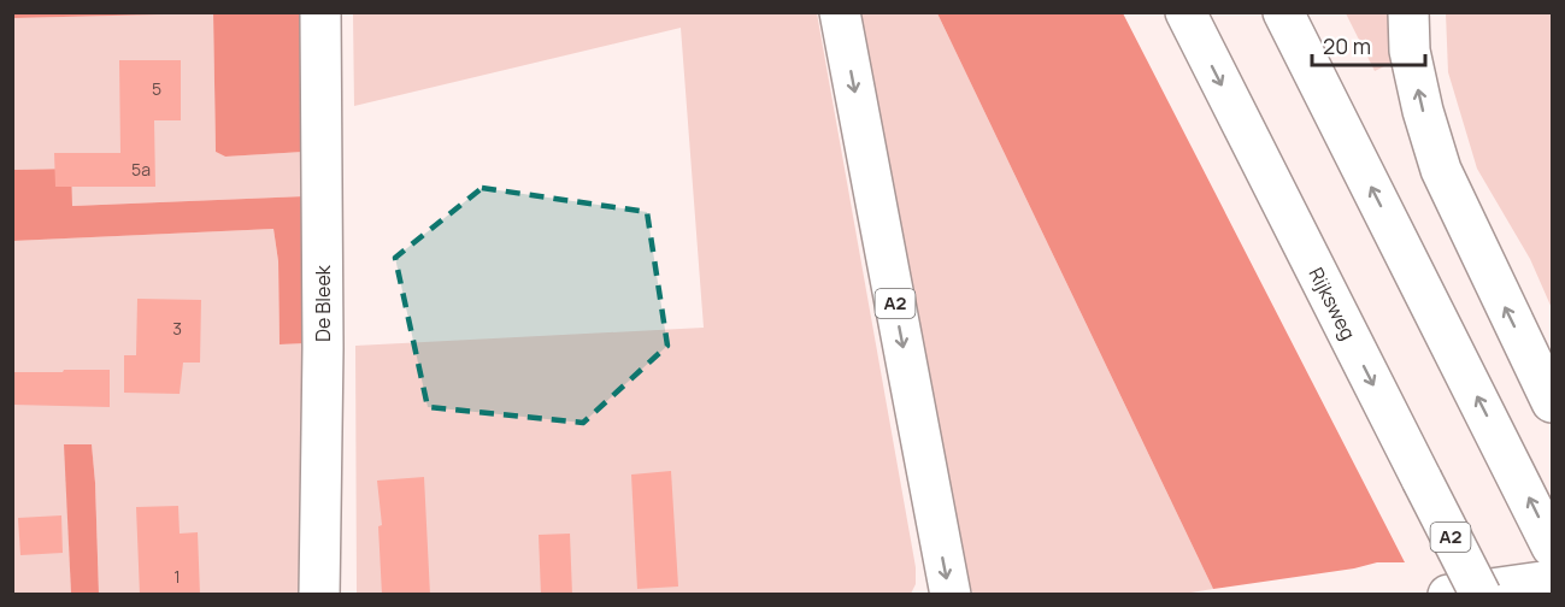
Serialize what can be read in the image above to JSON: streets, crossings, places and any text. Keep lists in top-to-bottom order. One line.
{"streets":{"main road":["De Bleek","A2","Rijksweg"]},"house_numbers":["5","5a","3","1"],"scale_bar":"20 m"}
